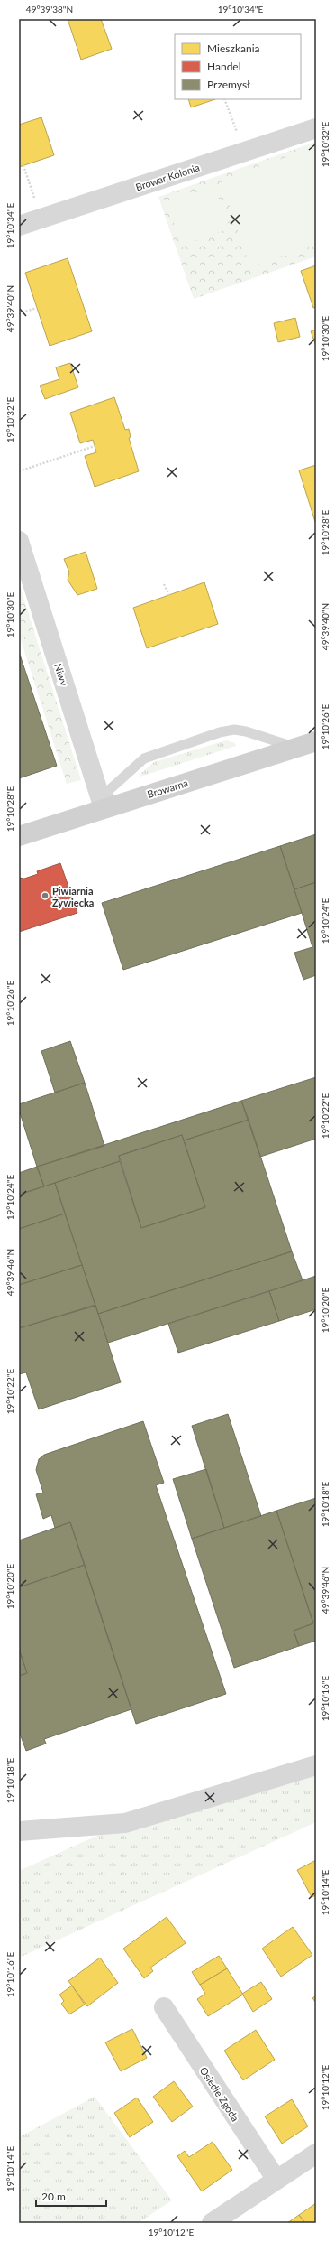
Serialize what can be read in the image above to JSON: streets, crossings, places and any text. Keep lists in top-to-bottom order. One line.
{"streets":{"street":["Browar Kolonia","Niwy","Browarna","Osiedle Zgoda"]},"crossings":[["Niwy","Browarna"]],"places":["Piwiarnia Żywiecka"],"legend":["Mieszkania","Handel","Przemysł"],"scale_bar":"20 m","coordinates":["49°39'38\"N","19°10'34\"E","19°10'32\"E","49°39'40\"N","19°10'30\"E","19°10'28\"E","19°10'26\"E","19°10'24\"E","19°10'22\"E","49°39'46\"N","19°10'20\"E","19°10'18\"E","19°10'16\"E","19°10'14\"E","19°10'12\"E"]}
